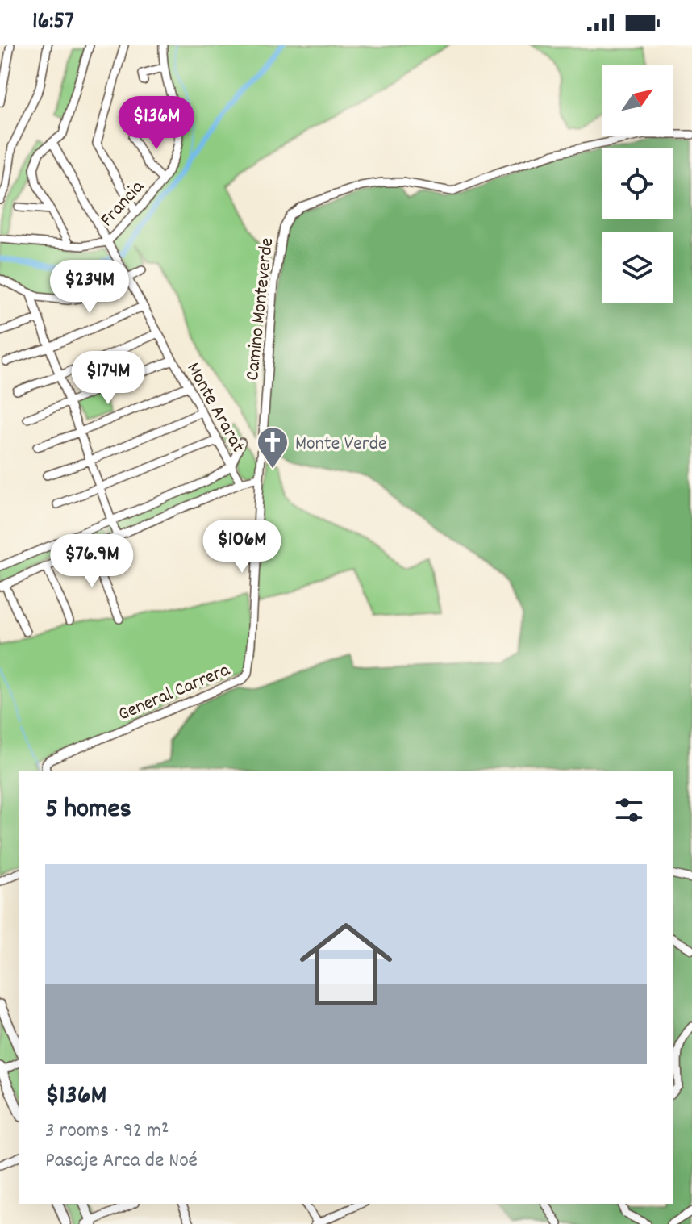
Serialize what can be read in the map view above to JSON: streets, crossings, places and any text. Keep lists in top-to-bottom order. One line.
{"streets":{"street":["Francia","Camino Monteverde","Monte Ararat","General Carrera"]},"crossings":[["Francia","Monte Ararat"],["Camino Monteverde","General Carrera"]],"places":{"church":["Monte Verde"]},"north":"top right","page":{"status":"16:57","price":["$136M","$234M","$174M","$106M","$76.9M"],"heading":"5 homes","list":[{"name":"$136M","note":"3 rooms · 92 m² · Pasaje Arca de Noé"}]}}
